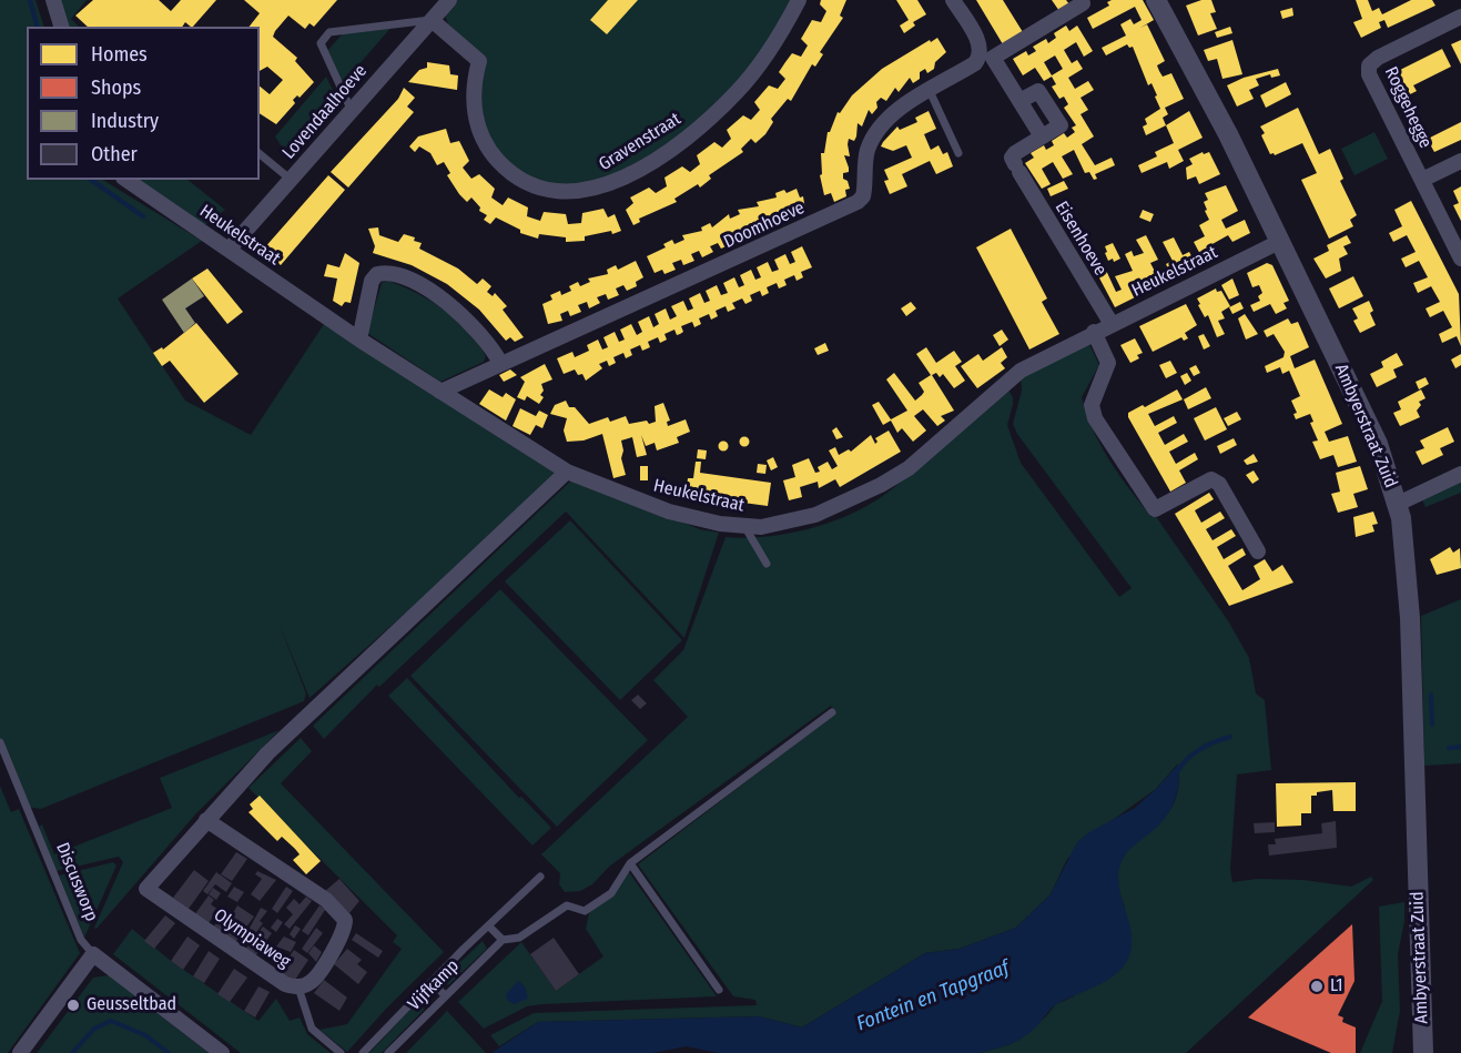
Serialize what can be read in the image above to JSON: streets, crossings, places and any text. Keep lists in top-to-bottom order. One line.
{"streets":{"street":["Roggehegge","Lovendaalhoeve","Gravenstraat","Doomhoeve","Heukelstraat","Eisenhoeve","Ambyerstraat Zuid","Discusworp","Olympiaweg"],"lane":["Vijfkamp"]},"crossings":[["Lovendaalhoeve","Gravenstraat"],["Lovendaalhoeve","Heukelstraat"],["Doomhoeve","Heukelstraat"],["Heukelstraat","Eisenhoeve"],["Heukelstraat","Ambyerstraat Zuid"],["Heukelstraat","Olympiaweg"]],"water":["Fontein en Tapgraaf"],"places":["L1","Geusseltbad"],"legend":["Homes","Shops","Industry","Other"]}
